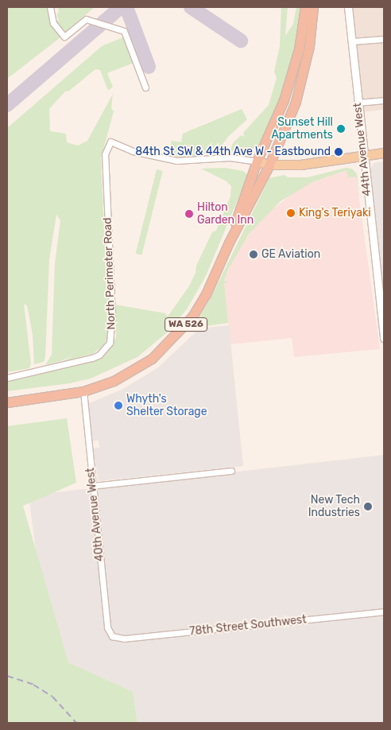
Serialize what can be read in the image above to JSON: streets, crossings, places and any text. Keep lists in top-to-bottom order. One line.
{"streets":{"highway":["WA 526"],"street":["44th Avenue West","North Perimeter Road","40th Avenue West","78th Street Southwest"]},"crossings":[["North Perimeter Road","WA 526"],["WA 526","40th Avenue West"],["40th Avenue West","78th Street Southwest"]],"places":["Sunset Hill Apartments","84th St SW & 44th Ave W - Eastbound","King's Teriyaki","Hilton Garden Inn","GE Aviation","Whyth's Shelter Storage","New Tech Industries"]}
